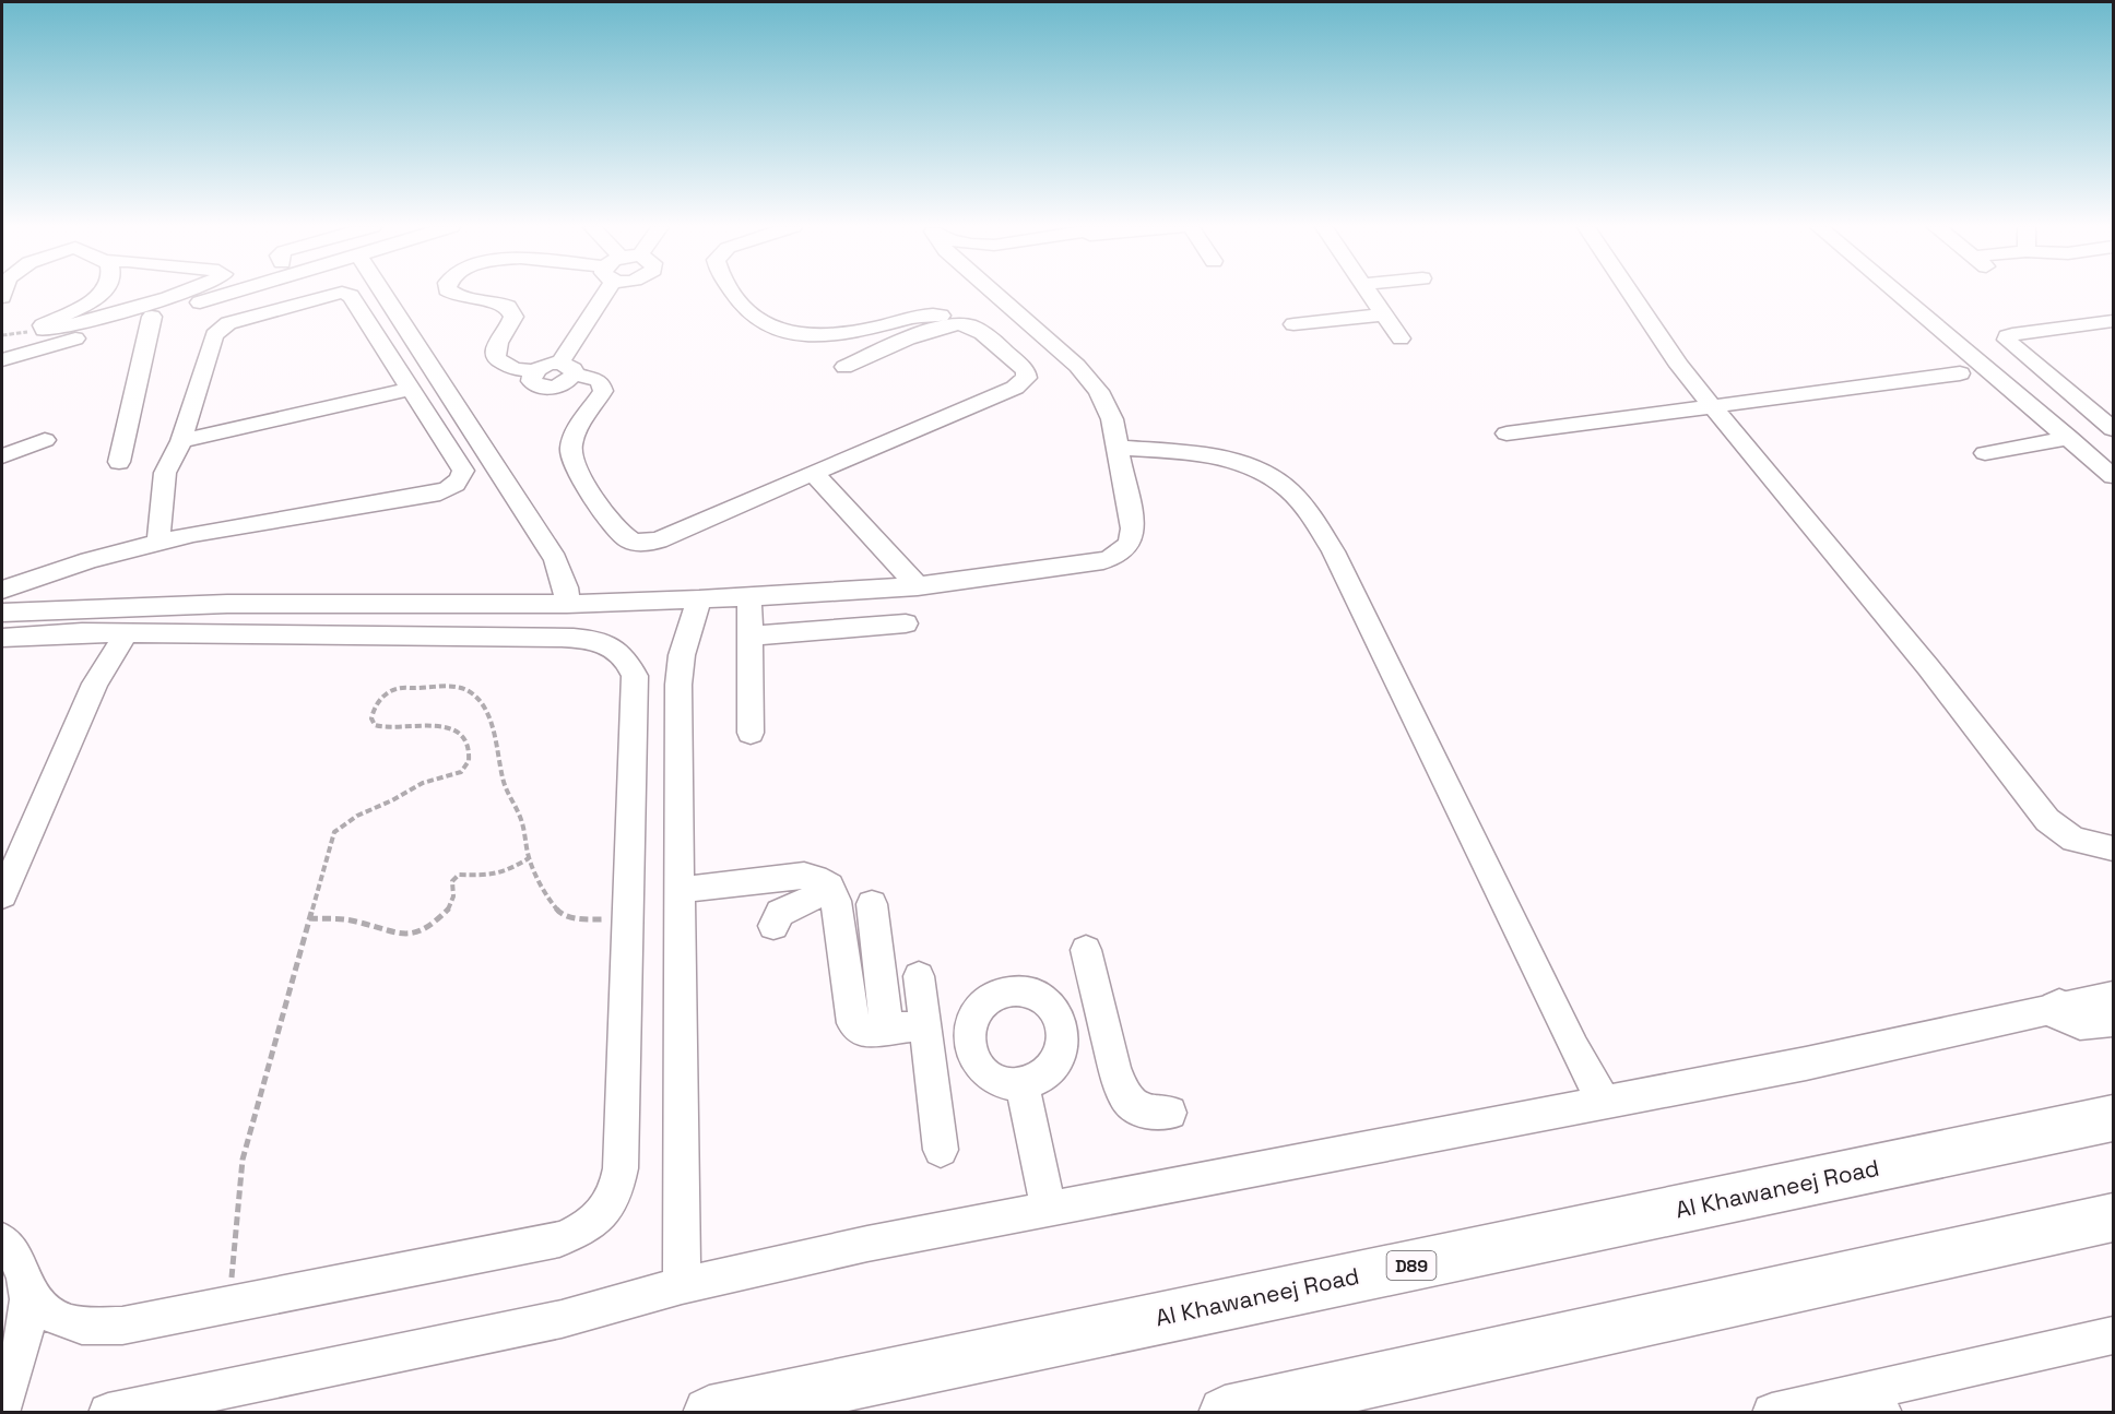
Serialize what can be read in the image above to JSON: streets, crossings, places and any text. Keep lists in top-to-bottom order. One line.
{"streets":{"highway":["Al Khawaneej Road","D89"]}}
